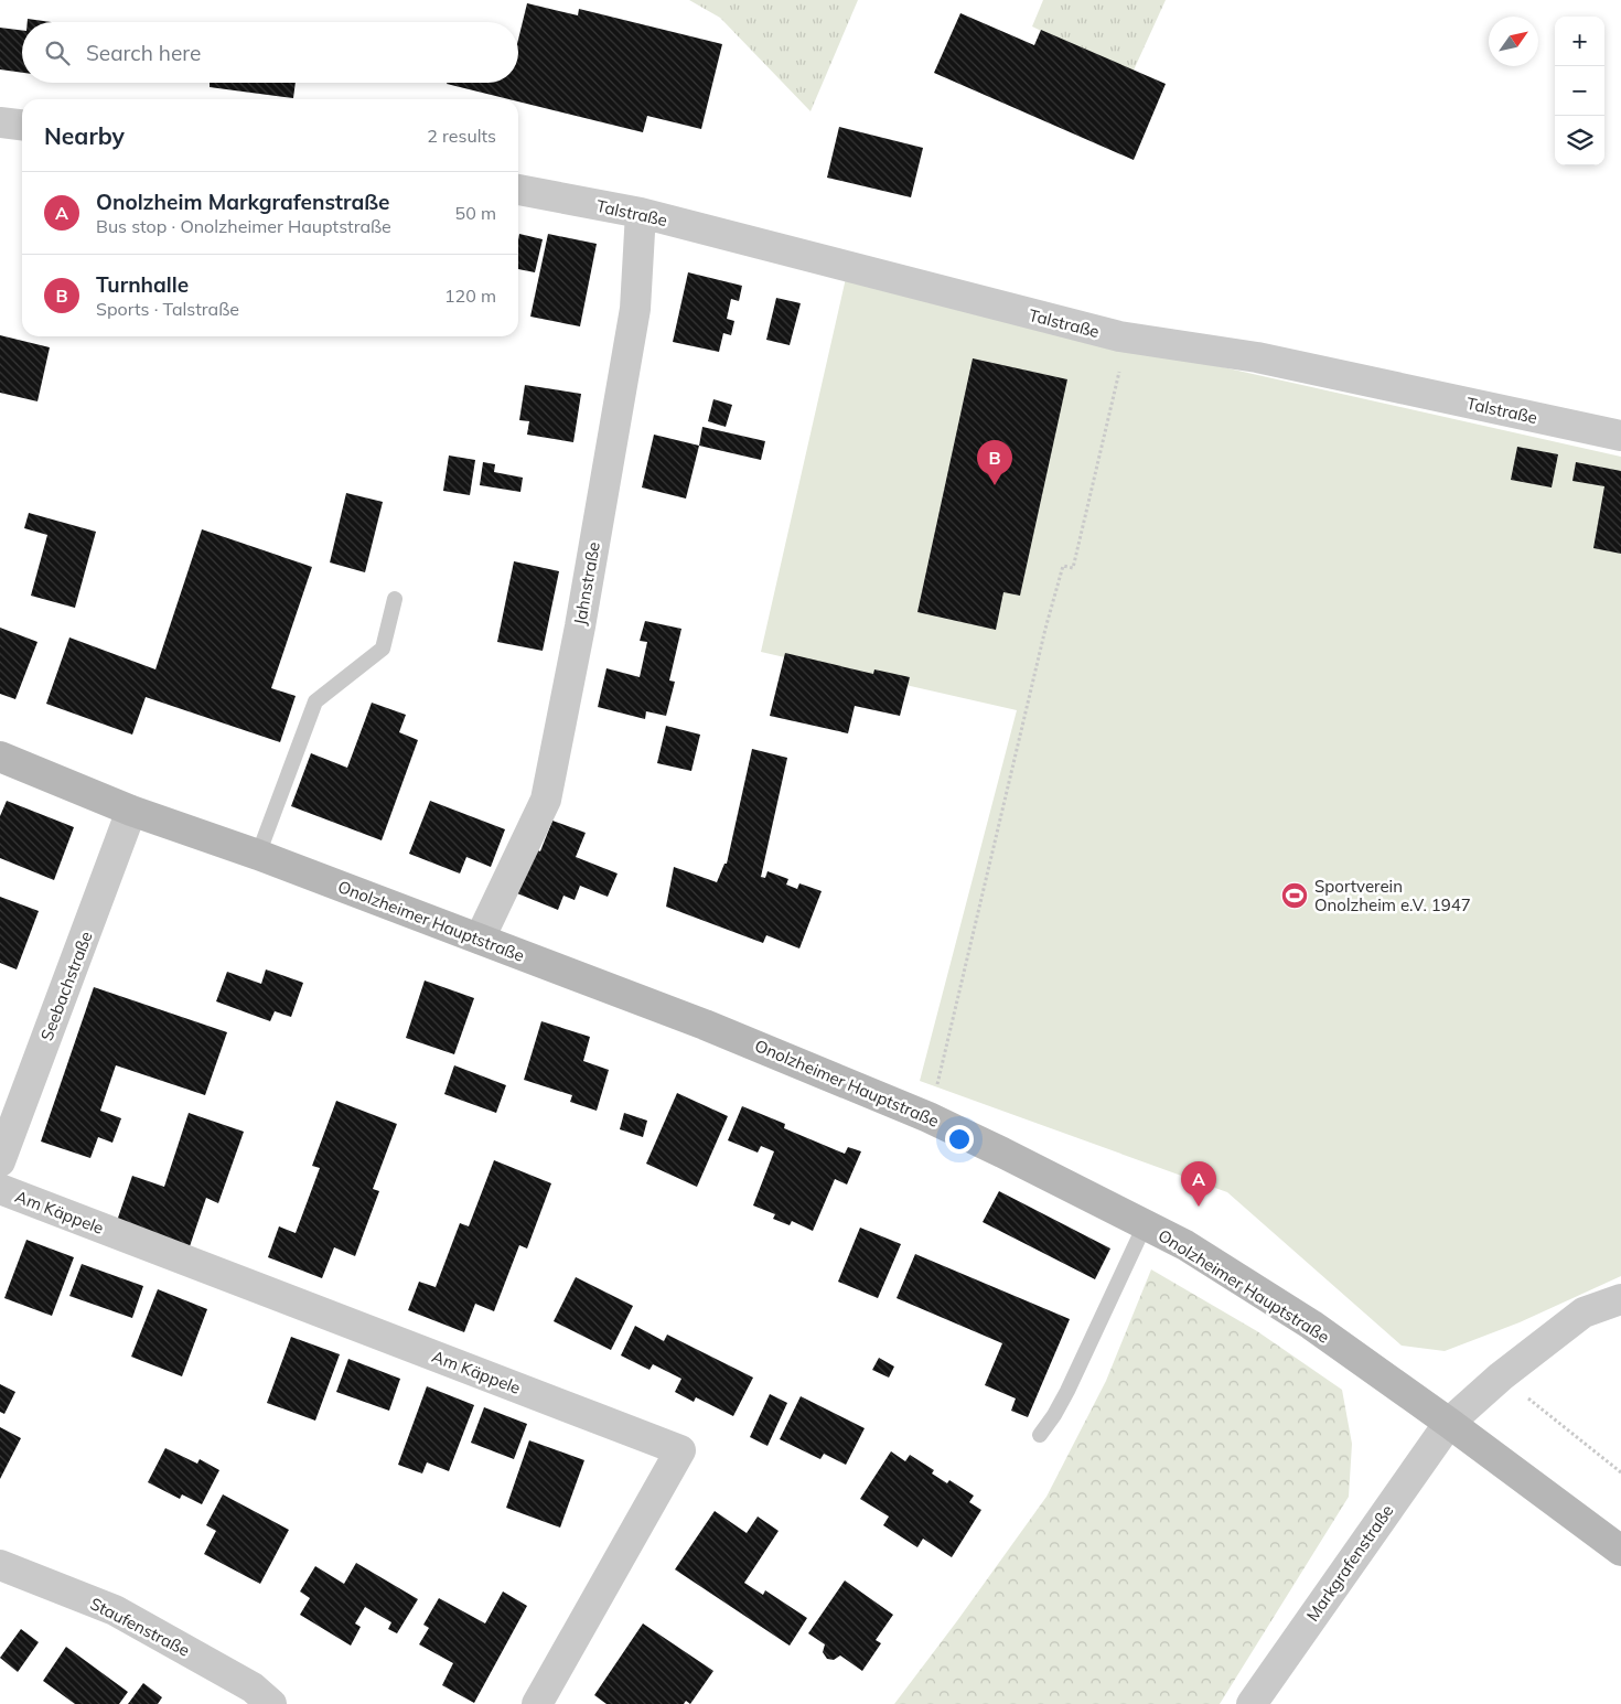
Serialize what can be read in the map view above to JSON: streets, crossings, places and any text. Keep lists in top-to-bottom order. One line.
{"streets":{"main road":["Onolzheimer Hauptstraße"],"street":["Talstraße","Jahnstraße","Seebachstraße","Am Käppele","Markgrafenstraße","Staufenstraße"]},"crossings":[["Talstraße","Jahnstraße"],["Jahnstraße","Onolzheimer Hauptstraße"],["Onolzheimer Hauptstraße","Seebachstraße"],["Onolzheimer Hauptstraße","Markgrafenstraße"]],"places":{"sports":["Sportverein Onolzheim e.V. 1947"]},"north":"top right","page":{"map_buttons":["+","−"],"search":"Search here","heading":["Nearby","2 results"],"list":[{"mark":"A","name":"Onolzheim Markgrafenstraße","note":"Bus stop · Onolzheimer Hauptstraße","value":"50 m"},{"mark":"B","name":"Turnhalle","note":"Sports · Talstraße","value":"120 m"}],"pins":["B","A"]}}
